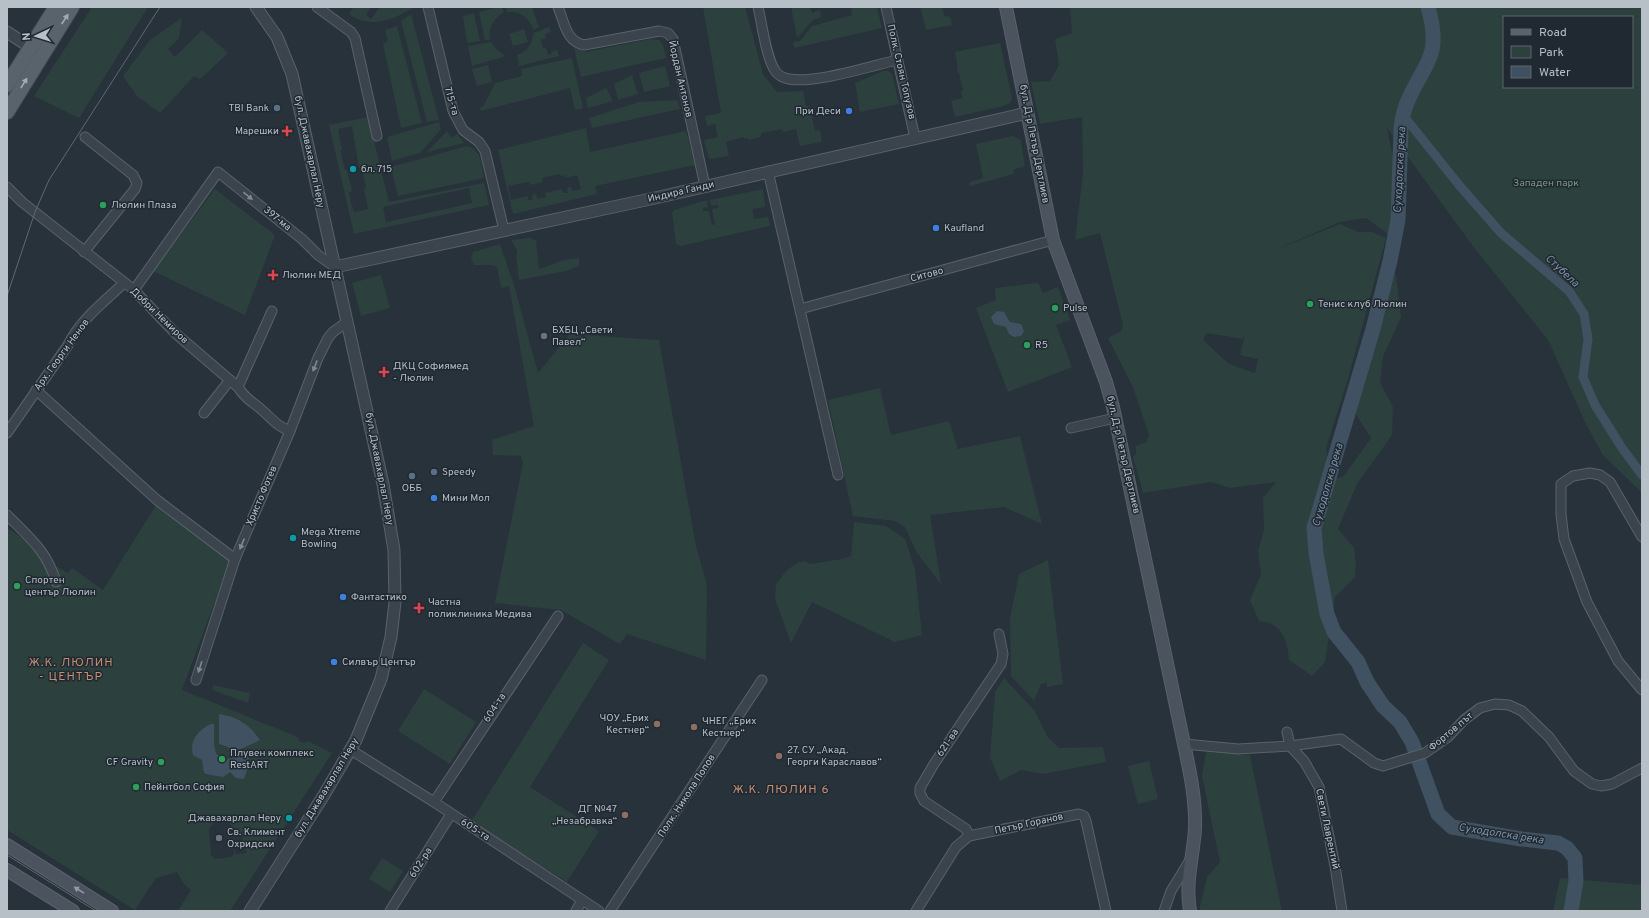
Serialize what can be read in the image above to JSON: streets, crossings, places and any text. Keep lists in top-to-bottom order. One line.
{"streets":{"main road":["бул. Д-р Петър Дертлиев"],"street":["Полк. Стоян Топузов","Йордан Антонов","715-та","бул. Джавахарлал Неру","Индира Ганди","397-ма","Ситово","Добри Немиров","Арх. Георги Ненов","Христо Фотев","604-та","Фортов път","621-ва","Полк. Никола Попов","Петър Горанов","Свети Лаврентий","605-та","602-ра"]},"crossings":[["Полк. Стоян Топузов","Индира Ганди"],["Йордан Антонов","Индира Ганди"],["715-та","Индира Ганди"],["бул. Д-р Петър Дертлиев","Индира Ганди"],["бул. Д-р Петър Дертлиев","Ситово"],["бул. Д-р Петър Дертлиев","Фортов път"],["бул. Джавахарлал Неру","Индира Ганди"],["бул. Джавахарлал Неру","397-ма"],["бул. Джавахарлал Неру","Христо Фотев"],["бул. Джавахарлал Неру","605-та"],["Индира Ганди","397-ма"],["397-ма","Добри Немиров"],["Добри Немиров","Арх. Георги Ненов"],["Добри Немиров","Христо Фотев"],["604-та","605-та"],["Фортов път","Свети Лаврентий"],["621-ва","Петър Горанов"],["605-та","602-ра"]],"one_way":["Христо Фотев"],"districts":["Ж.К. ЛЮЛИН - ЦЕНТЪР","Ж.К. ЛЮЛИН 6"],"water":["Суходолска река","Стубела"],"parks":["Западен парк"],"places":{"other":["TBI Bank","При Деси","бл. 715","Люлин Плаза","Kaufland","Тенис клуб Люлин","Pulse","БХБЦ „Свети Павел“","R5","Speedy","ОББ","Мини Мол","Mega Xtreme Bowling","Спортен център Люлин","Фантастико","Силвър Център","ЧОУ „Ерих Кестнер“","ЧНЕГ „Ерих Кестнер“","27. СУ „Акад. Георги Караславов“","Плувен комплекс RestART","CF Gravity","Пейнтбол София","ДГ №47 „Незабравка“","Джавахарлал Неру","Св. Климент Охридски"],"health":["Марешки","Люлин МЕД","ДКЦ Софиямед - Люлин","Частна поликлиника Медива"]},"legend":["Road","Park","Water"],"north":"left"}
